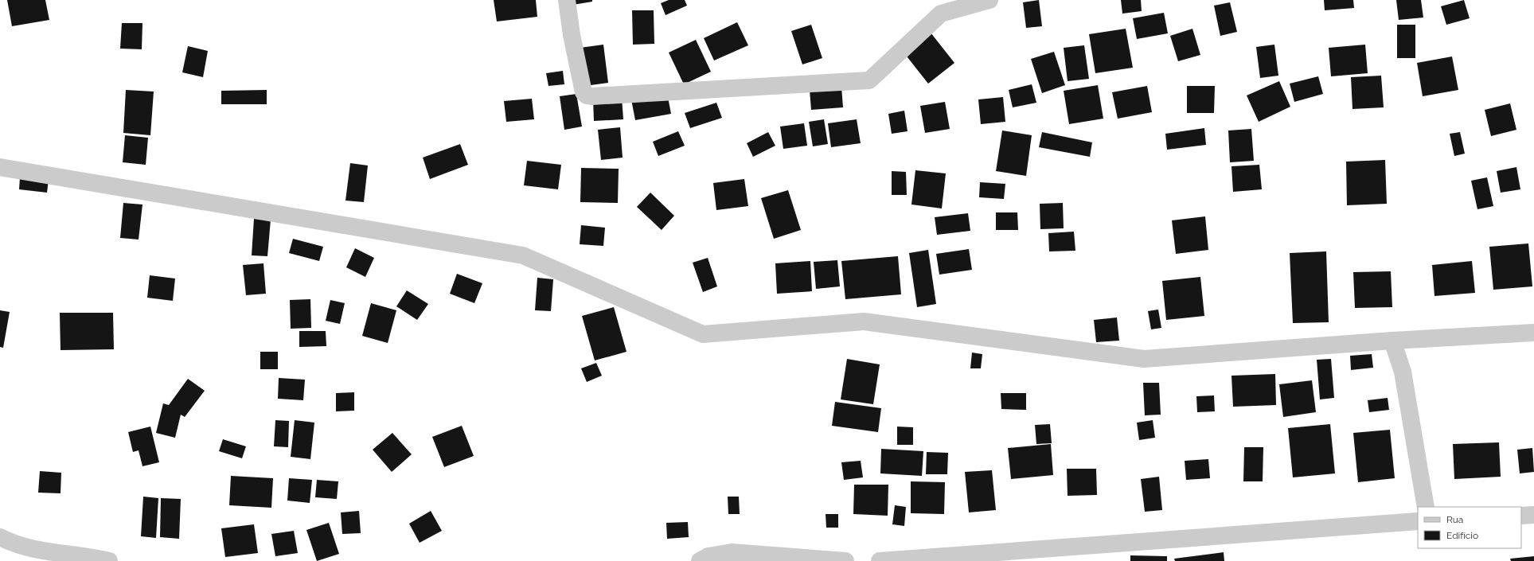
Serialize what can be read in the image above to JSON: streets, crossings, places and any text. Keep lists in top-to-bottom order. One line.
{"legend":["Rua","Edifício"]}
